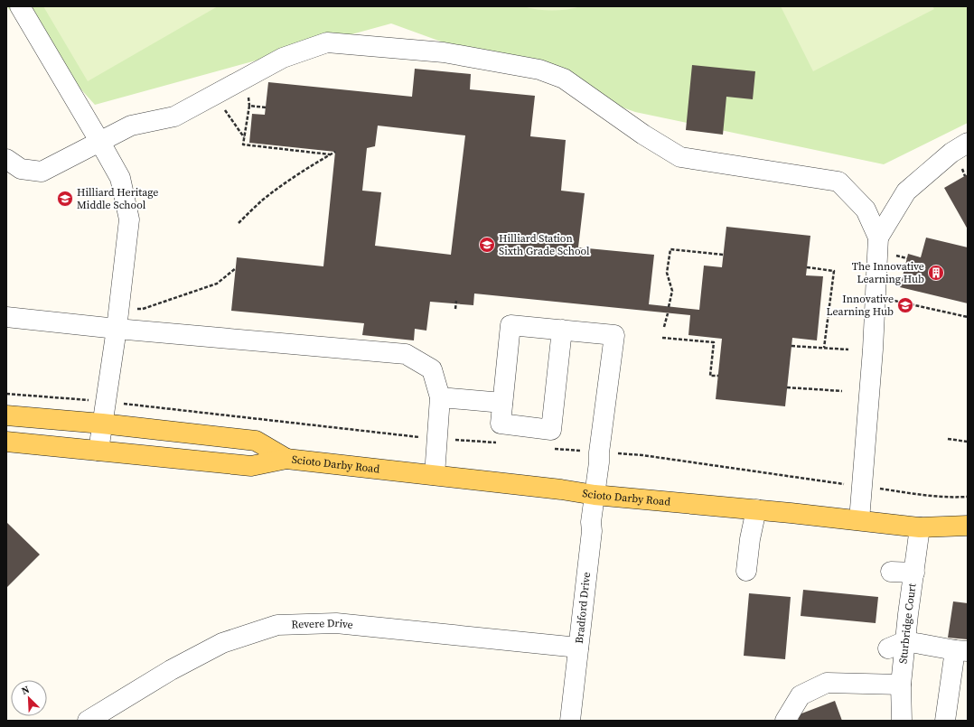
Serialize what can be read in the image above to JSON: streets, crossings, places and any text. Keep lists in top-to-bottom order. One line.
{"streets":{"main road":["Scioto Darby Road"],"street":["Bradford Drive","Sturbridge Court","Revere Drive"]},"crossings":[["Scioto Darby Road","Bradford Drive"],["Scioto Darby Road","Sturbridge Court"],["Bradford Drive","Revere Drive"]],"places":{"school or university":["Hilliard Heritage Middle School","Hilliard Station Sixth Grade School","Innovative Learning Hub"],"building":["The Innovative Learning Hub"]},"north":"top left"}
